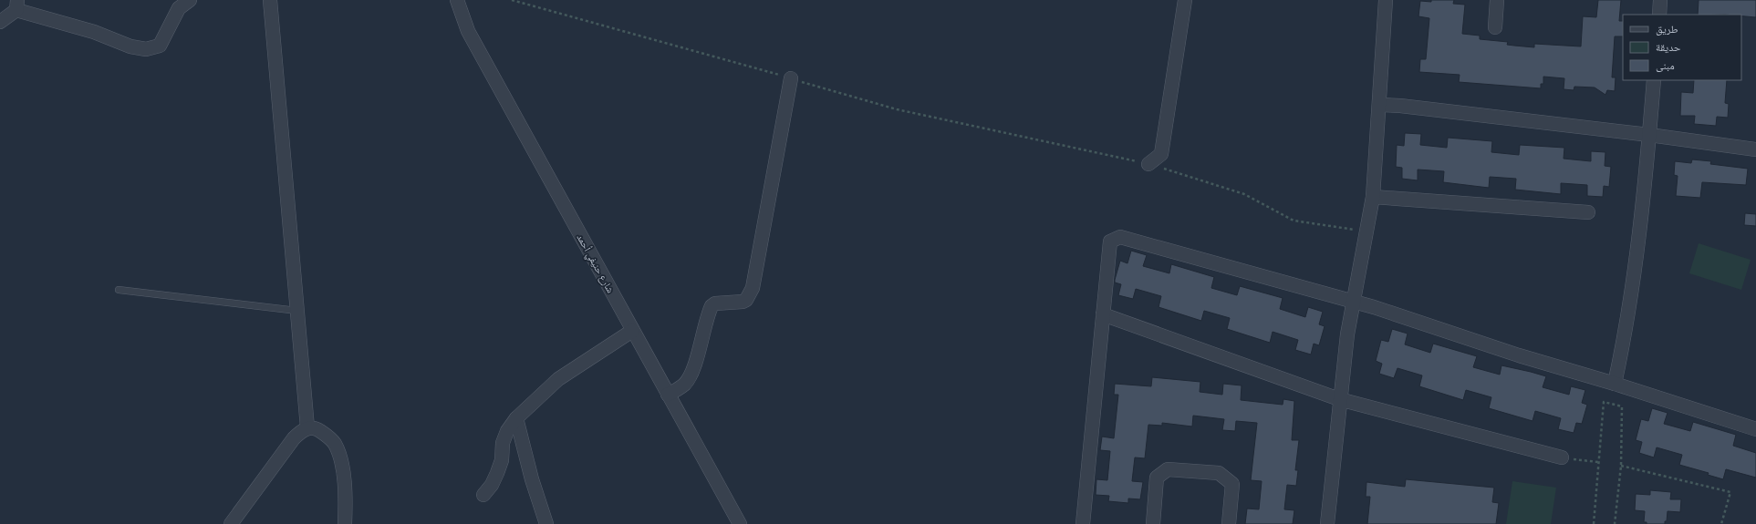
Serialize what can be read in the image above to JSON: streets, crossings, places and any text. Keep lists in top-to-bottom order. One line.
{"streets":{"street":["شارع حنيفي أحمد"]},"legend":["طريق","حديقة","مبنى"]}
